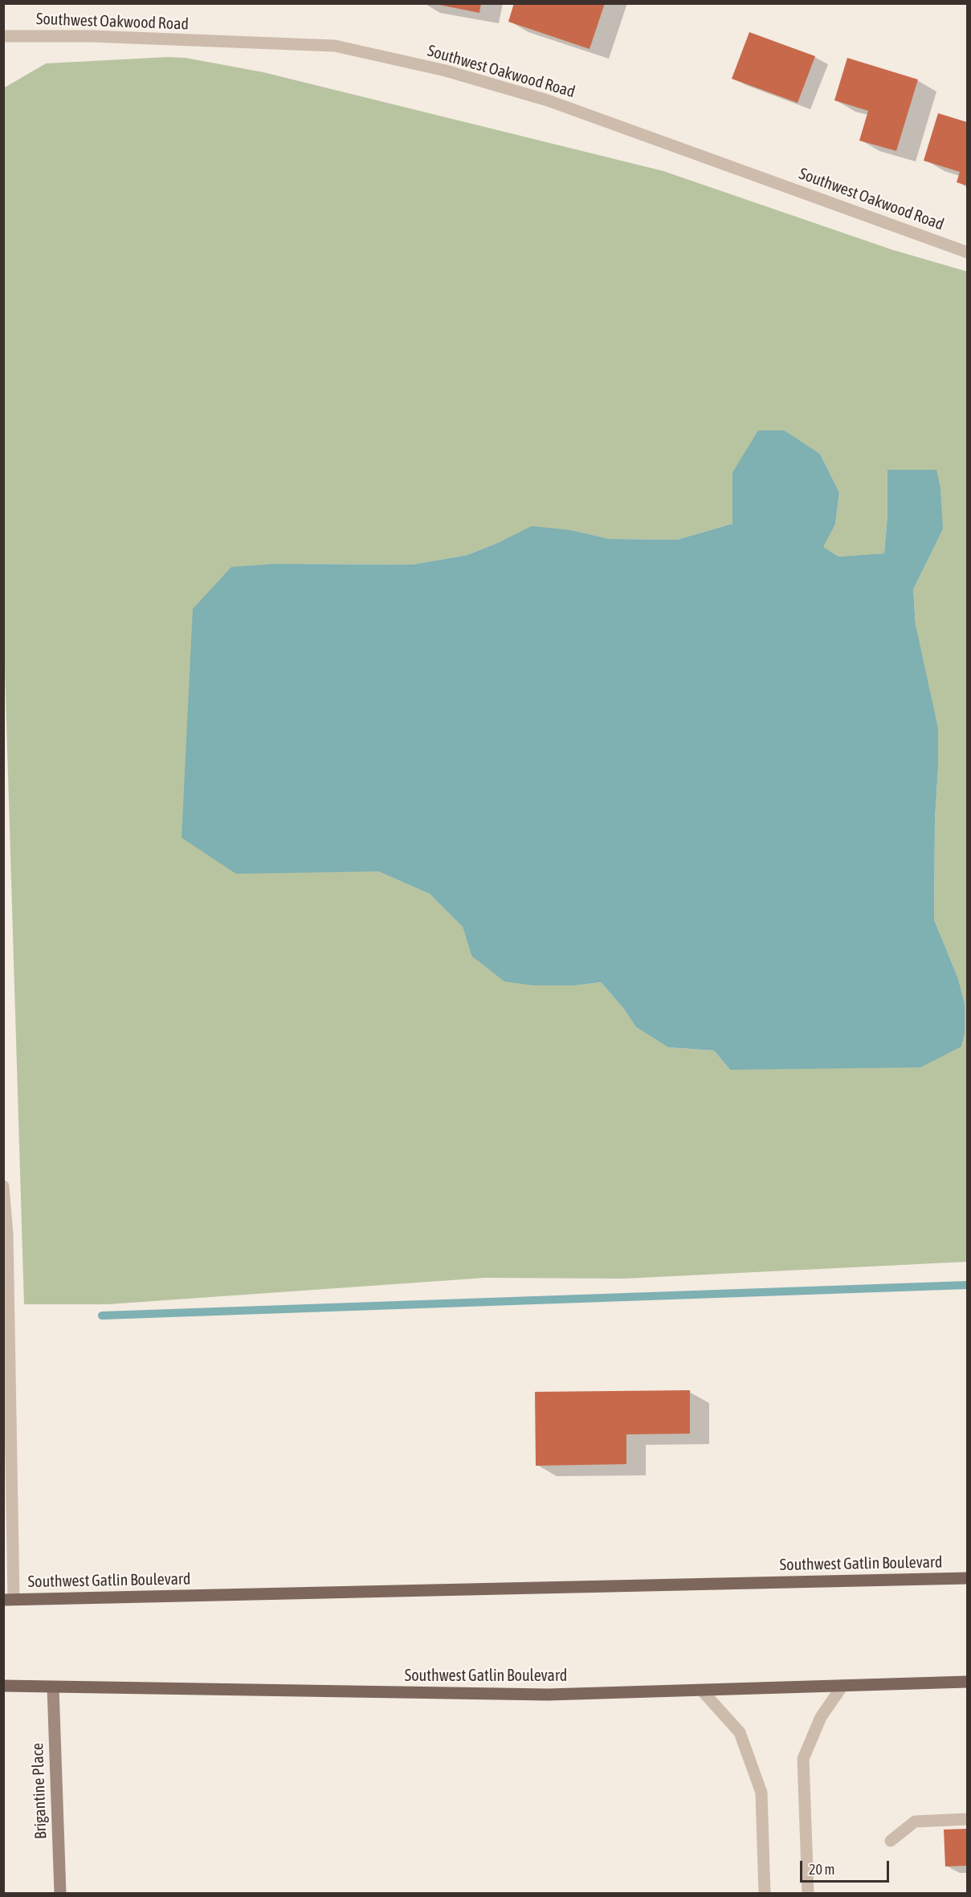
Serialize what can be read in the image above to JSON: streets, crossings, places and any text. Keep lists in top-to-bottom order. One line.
{"streets":{"main road":["Southwest Gatlin Boulevard"],"street":["Southwest Oakwood Road","Brigantine Place"]},"crossings":[["Southwest Gatlin Boulevard","Brigantine Place"]],"scale_bar":"20 m"}
